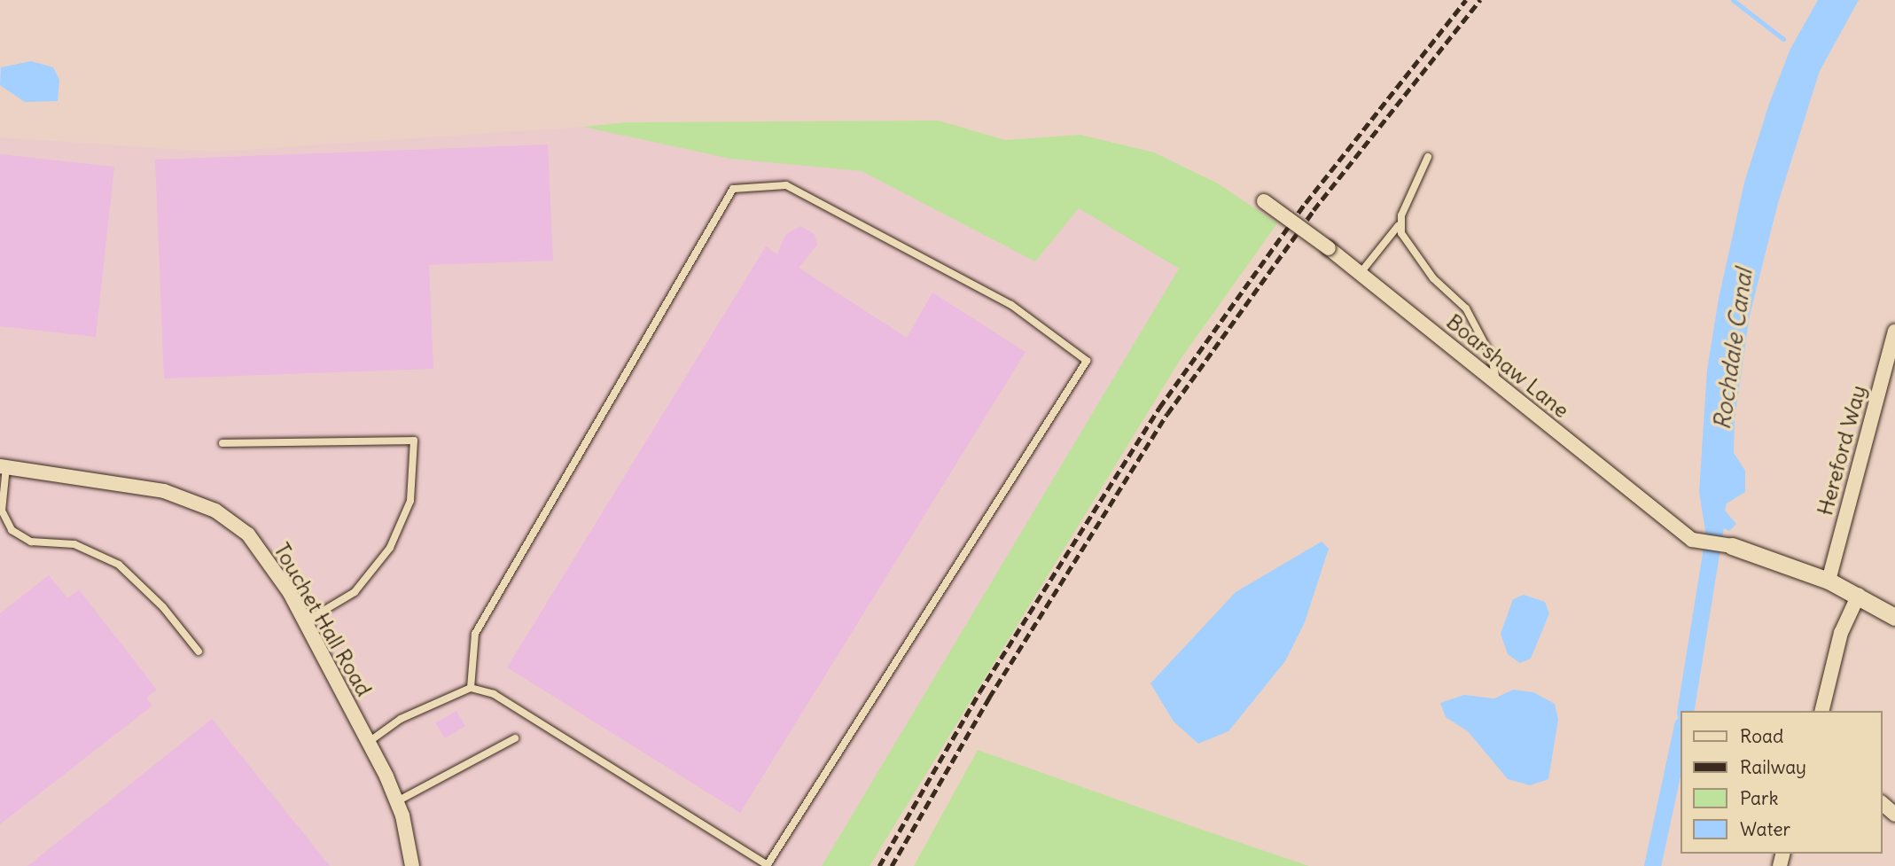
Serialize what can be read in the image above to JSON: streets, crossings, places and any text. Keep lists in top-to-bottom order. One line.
{"streets":{"street":["Boarshaw Lane","Hereford Way","Touchet Hall Road"]},"water":["Rochdale Canal"],"legend":["Road","Railway","Park","Water"]}
